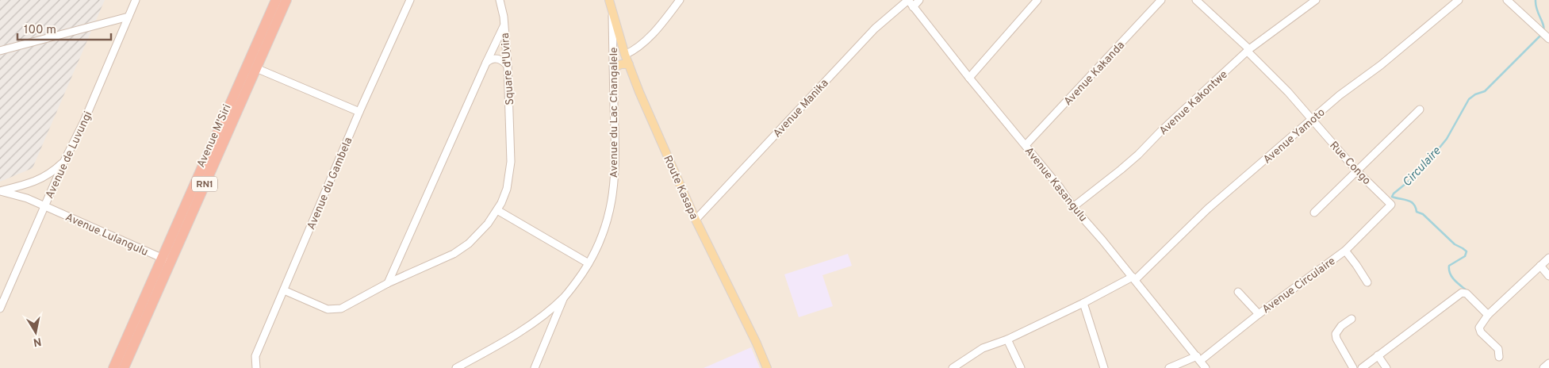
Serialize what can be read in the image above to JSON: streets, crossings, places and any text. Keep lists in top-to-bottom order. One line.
{"streets":{"highway":["Avenue M'Siri","RN1"],"main road":["Route Kasapa"],"street":["Square d'Uvira","Avenue Kakanda","Avenue Kakontwe","Avenue Manika","Avenue du Lac Changalele","Avenue Yamoto","Avenue de Luvungi","Rue Congo","Avenue du Gambela","Avenue Kasangulu","Avenue Lulangulu","Avenue Circulaire"]},"crossings":[["Avenue Kakanda","Avenue Kasangulu"],["Avenue Kakontwe","Rue Congo"],["Avenue Kakontwe","Avenue Kasangulu"],["Avenue Manika","Avenue Kasangulu"],["Avenue Manika","Route Kasapa"],["Avenue du Lac Changalele","Route Kasapa"],["Avenue M'Siri","Avenue Lulangulu"],["Avenue Yamoto","Rue Congo"],["Avenue Yamoto","Avenue Kasangulu"],["Avenue de Luvungi","Avenue Lulangulu"],["Rue Congo","Avenue Circulaire"],["Avenue Kasangulu","Avenue Circulaire"]],"water":["Circulaire"],"scale_bar":"100 m","north":"bottom"}
